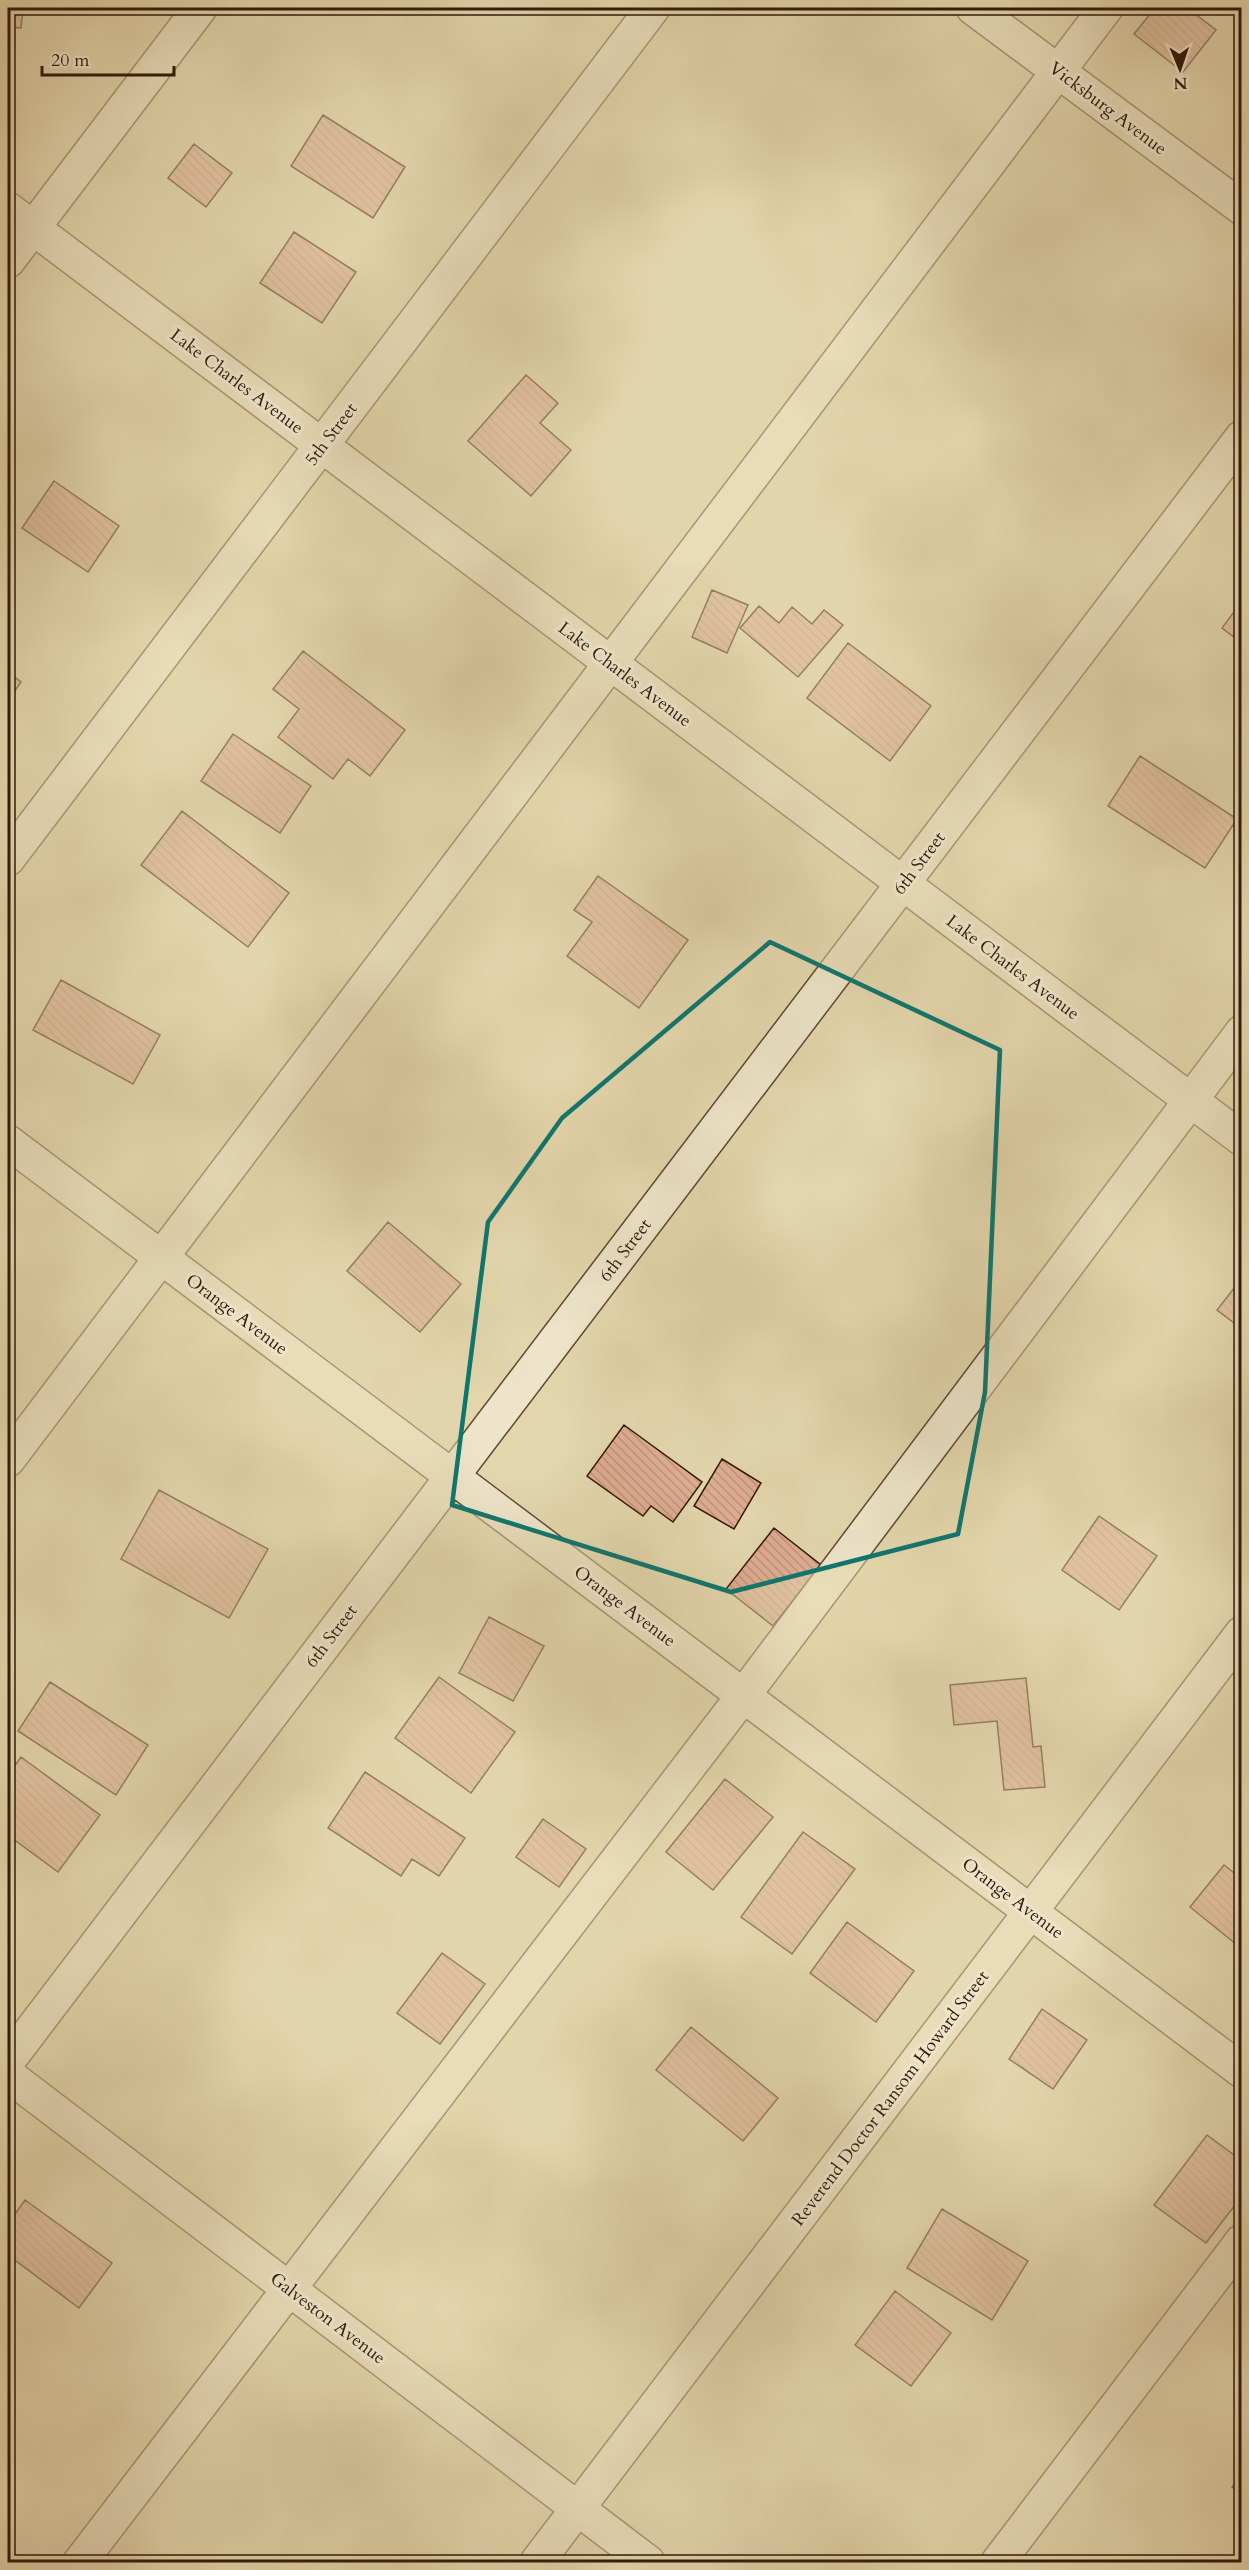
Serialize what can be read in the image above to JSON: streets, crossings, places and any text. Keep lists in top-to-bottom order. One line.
{"streets":{"street":["Vicksburg Avenue","Lake Charles Avenue","5th Street","6th Street","Orange Avenue","Reverend Doctor Ransom Howard Street","Galveston Avenue"]},"crossings":[["Lake Charles Avenue","5th Street"],["Lake Charles Avenue","6th Street"],["6th Street","Orange Avenue"],["Orange Avenue","Reverend Doctor Ransom Howard Street"],["Reverend Doctor Ransom Howard Street","Galveston Avenue"]],"scale_bar":"20 m","north":"bottom"}
